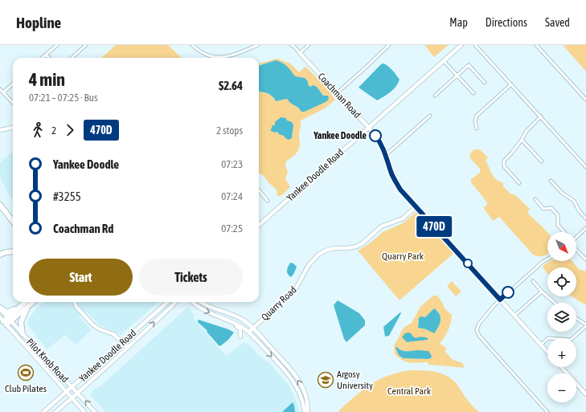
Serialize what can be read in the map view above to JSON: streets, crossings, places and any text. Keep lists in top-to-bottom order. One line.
{"streets":{"street":["Coachman Road","Yankee Doodle Road","Quarry Road","Pilot Knob Road"]},"crossings":[["Coachman Road","Yankee Doodle Road"],["Coachman Road","Quarry Road"],["Yankee Doodle Road","Pilot Knob Road"]],"parks":["Quarry Park","Central Park"],"places":{"other":["Yankee Doodle"],"sports":["Club Pilates"],"school or university":["Argosy University"]},"lines":["bus line 470D"],"north":"bottom right","page":{"header":"Hopline","nav":["Map","Directions","Saved"],"on_map":"470D","heading":["4 min","07:21 – 07:25 · Bus","$2.64"],"legs":["2","470D","2 stops"],"list":[{"name":"Yankee Doodle","value":"07:23"},{"name":"#3255","value":"07:24"},{"name":"Coachman Rd","value":"07:25"}],"map_buttons":["+","−"],"buttons":["Start","Tickets"]}}
